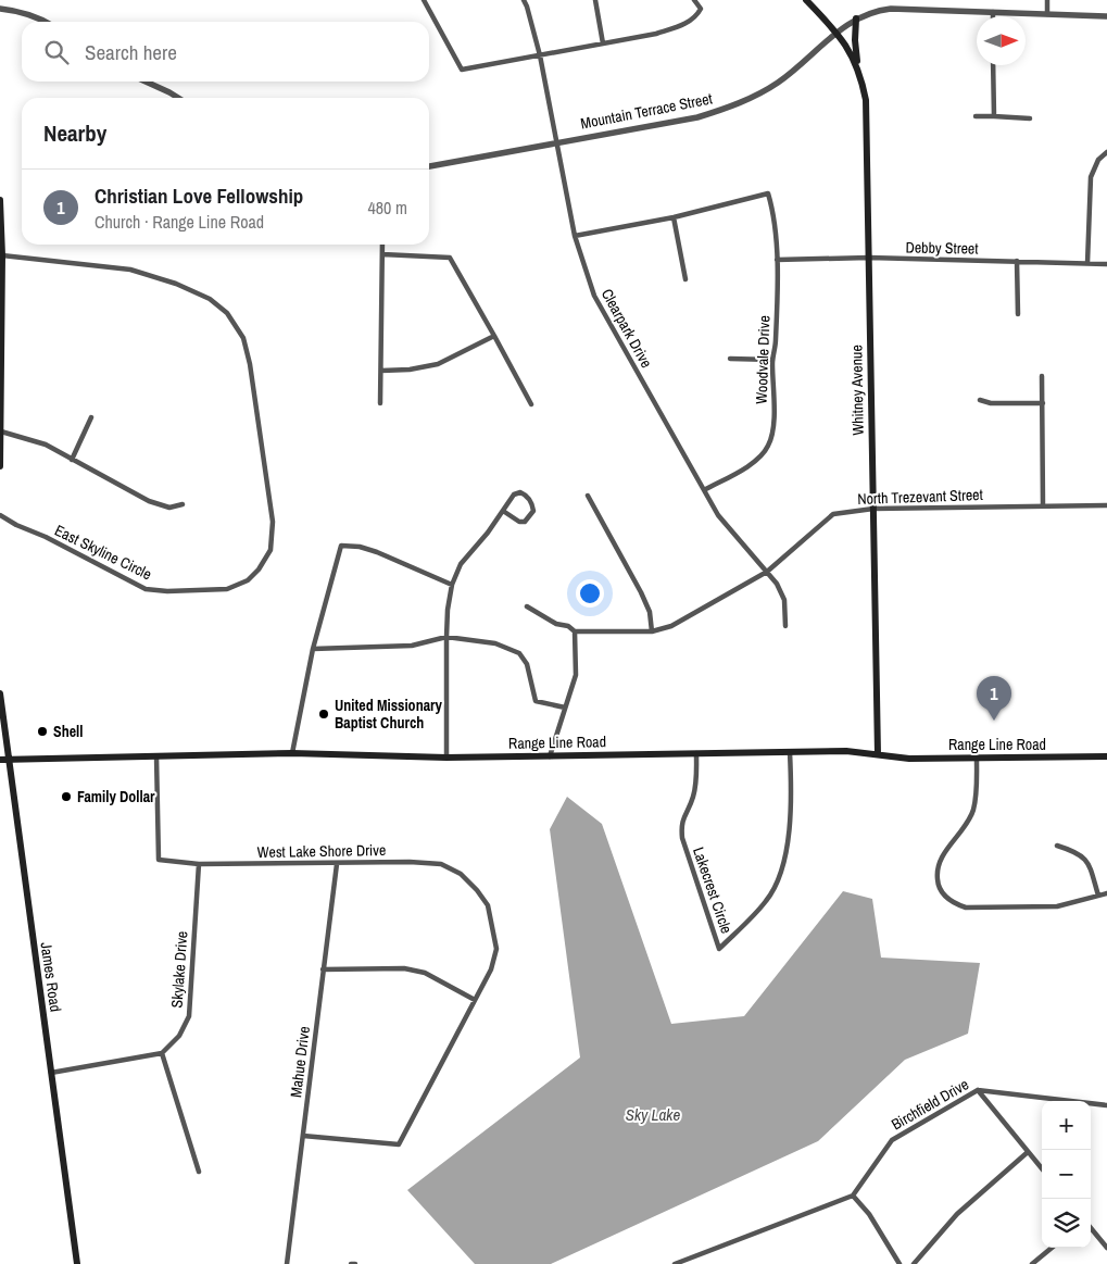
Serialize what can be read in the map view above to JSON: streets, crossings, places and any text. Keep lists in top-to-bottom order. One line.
{"streets":{"main road":["Whitney Avenue","Range Line Road","James Road"],"street":["Mountain Terrace Street","Debby Street","Clearpark Drive","Woodvale Drive","North Trezevant Street","East Skyline Circle","West Lake Shore Drive","Lakecrest Circle","Skylake Drive","Mahue Drive","Birchfield Drive"]},"crossings":[["Mountain Terrace Street","Clearpark Drive"],["Mountain Terrace Street","Whitney Avenue"],["Debby Street","Woodvale Drive"],["Debby Street","Whitney Avenue"],["Clearpark Drive","Woodvale Drive"],["Clearpark Drive","North Trezevant Street"],["Whitney Avenue","North Trezevant Street"],["Whitney Avenue","Range Line Road"],["Range Line Road","West Lake Shore Drive"],["Range Line Road","Lakecrest Circle"],["Range Line Road","James Road"],["West Lake Shore Drive","Skylake Drive"],["West Lake Shore Drive","Mahue Drive"]],"water":["Sky Lake"],"places":["United Missionary Baptist Church","Shell","Family Dollar"],"north":"right","page":{"search":"Search here","heading":"Nearby","list":[{"mark":"1","name":"Christian Love Fellowship","note":"Church · Range Line Road","value":"480 m"}],"pins":"1","map_buttons":["+","−"]}}
